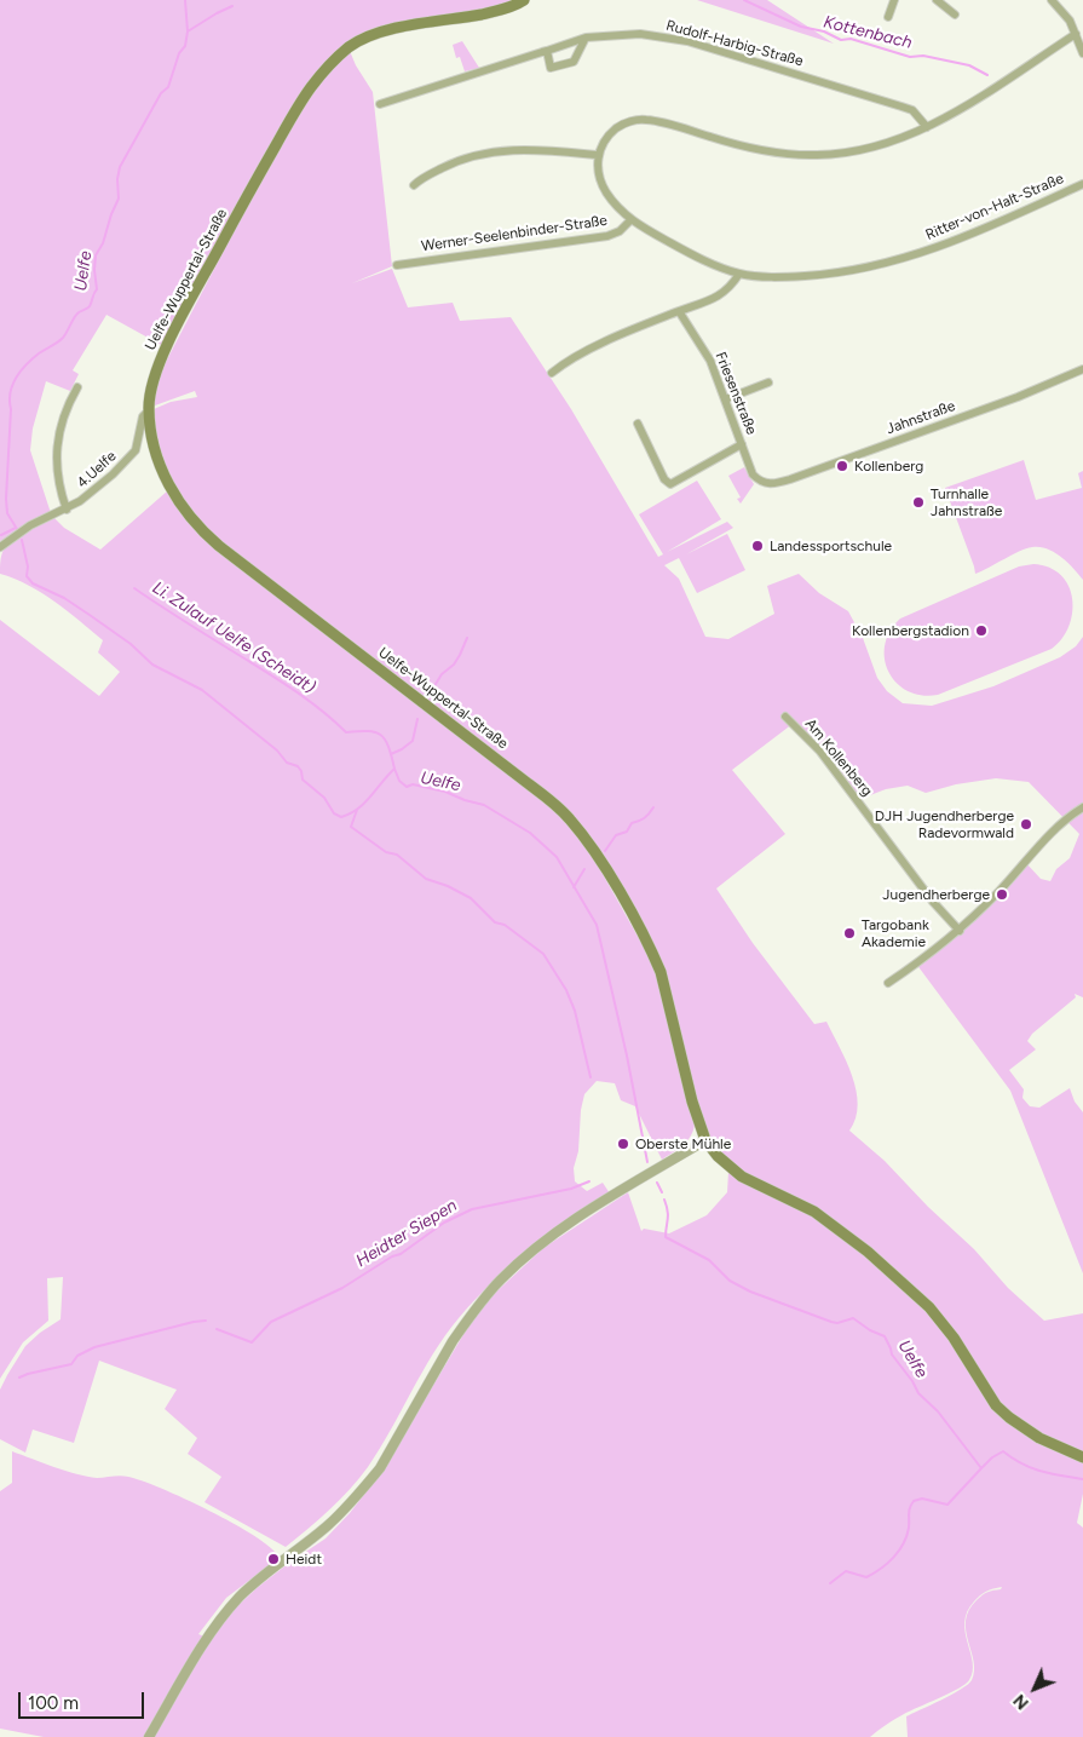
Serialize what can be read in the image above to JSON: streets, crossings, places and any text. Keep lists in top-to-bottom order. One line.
{"streets":{"main road":["Uelfe-Wuppertal-Straße"],"street":["Rudolf-Harbig-Straße","Ritter-von-Halt-Straße","Werner-Seelenbinder-Straße","Friesenstraße","Jahnstraße","4.Uelfe","Am Kollenberg"]},"crossings":[["Ritter-von-Halt-Straße","Werner-Seelenbinder-Straße"],["Uelfe-Wuppertal-Straße","4.Uelfe"],["Friesenstraße","Jahnstraße"]],"water":["Kottenbach","Uelfe","Li. Zulauf Uelfe (Scheidt)","Heidter Siepen"],"places":["Kollenberg","Turnhalle Jahnstraße","Landessportschule","Kollenbergstadion","DJH Jugendherberge Radevormwald","Jugendherberge","Targobank Akademie","Oberste Mühle","Heidt"],"scale_bar":"100 m","north":"bottom left"}
